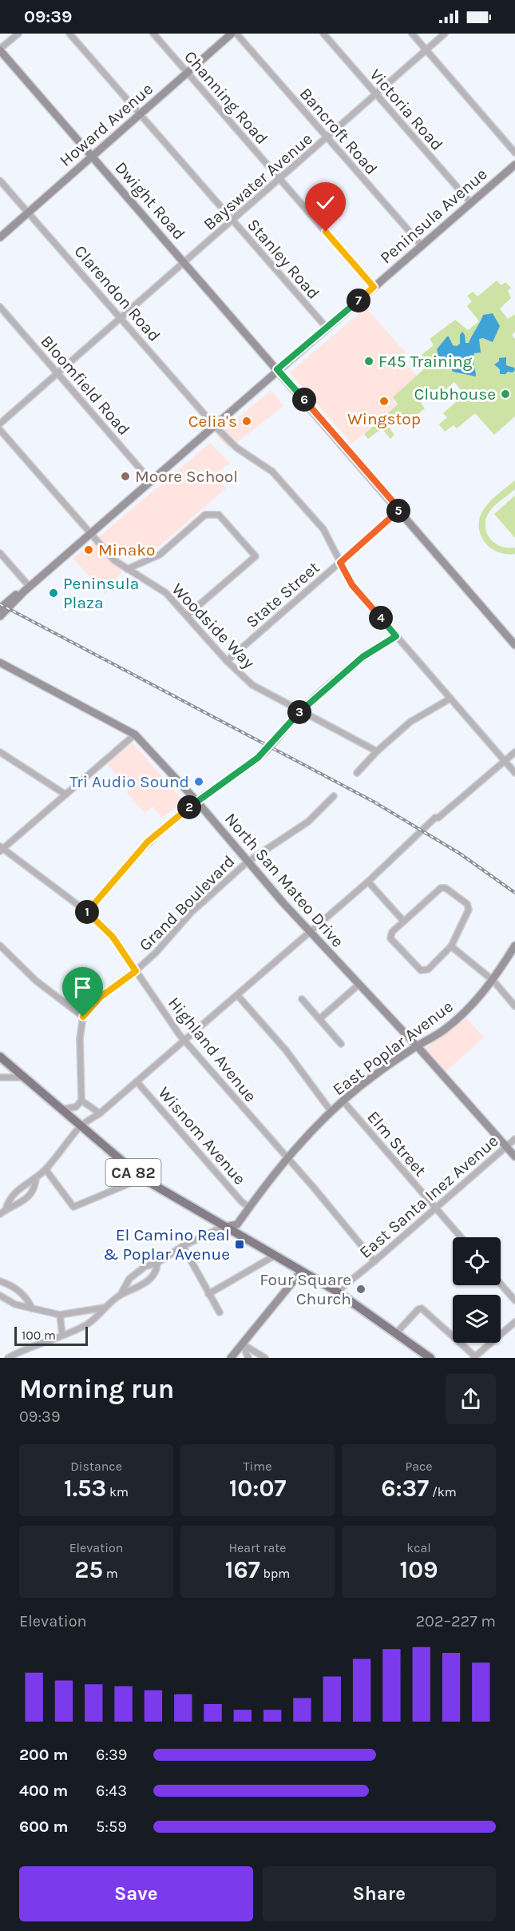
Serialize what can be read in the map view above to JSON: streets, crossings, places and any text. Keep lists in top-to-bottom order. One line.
{"streets":{"main road":["Howard Avenue","Dwight Road","Peninsula Avenue","North San Mateo Drive","East Poplar Avenue","CA 82"],"street":["Channing Road","Victoria Road","Bancroft Road","Bayswater Avenue","Stanley Road","Clarendon Road","Bloomfield Road","State Street","Woodside Way","Grand Boulevard","Highland Avenue","Wisnom Avenue","Elm Street","East Santa Inez Avenue"]},"crossings":[["Channing Road","Howard Avenue"],["Channing Road","Bayswater Avenue"],["Channing Road","Peninsula Avenue"],["Victoria Road","Bayswater Avenue"],["Victoria Road","Peninsula Avenue"],["Howard Avenue","Dwight Road"],["Howard Avenue","Stanley Road"],["Howard Avenue","Clarendon Road"],["Bancroft Road","Bayswater Avenue"],["Bancroft Road","Peninsula Avenue"],["Bayswater Avenue","Dwight Road"],["Bayswater Avenue","Stanley Road"],["Bayswater Avenue","Clarendon Road"],["Bayswater Avenue","Bloomfield Road"],["Dwight Road","Peninsula Avenue"],["Dwight Road","State Street"],["Peninsula Avenue","Stanley Road"],["Peninsula Avenue","Clarendon Road"],["Peninsula Avenue","Bloomfield Road"],["Peninsula Avenue","Woodside Way"],["Clarendon Road","State Street"],["State Street","Woodside Way"],["North San Mateo Drive","Grand Boulevard"],["North San Mateo Drive","East Poplar Avenue"],["North San Mateo Drive","East Santa Inez Avenue"],["Grand Boulevard","Highland Avenue"],["East Poplar Avenue","Highland Avenue"],["East Poplar Avenue","Wisnom Avenue"],["East Poplar Avenue","Elm Street"],["East Poplar Avenue","CA 82"],["Highland Avenue","East Santa Inez Avenue"],["Elm Street","East Santa Inez Avenue"],["CA 82","East Santa Inez Avenue"]],"places":{"other":["F45 Training","Clubhouse","Wingstop","Celia's","Moore School","Minako","Peninsula Plaza","Tri Audio Sound","Four Square Church"],"transit":["El Camino Real & Poplar Avenue"]},"scale_bar":"100 m","page":{"status":"09:39","pins":["7","6","5","4","3","2","1"],"scale":"100 m","heading":["Morning run","09:39"],"stats":[["Distance","1.53 km"],["Time","10:07"],["Pace","6:37 /km"],["Elevation","25 m"],["Heart rate","167 bpm"],["kcal","109"]],"chart":["Elevation","202–227 m"],"list":[{"name":"200 m","note":"6:39"},{"name":"400 m","note":"6:43"},{"name":"600 m","note":"5:59"}],"buttons":["Save","Share"]}}
